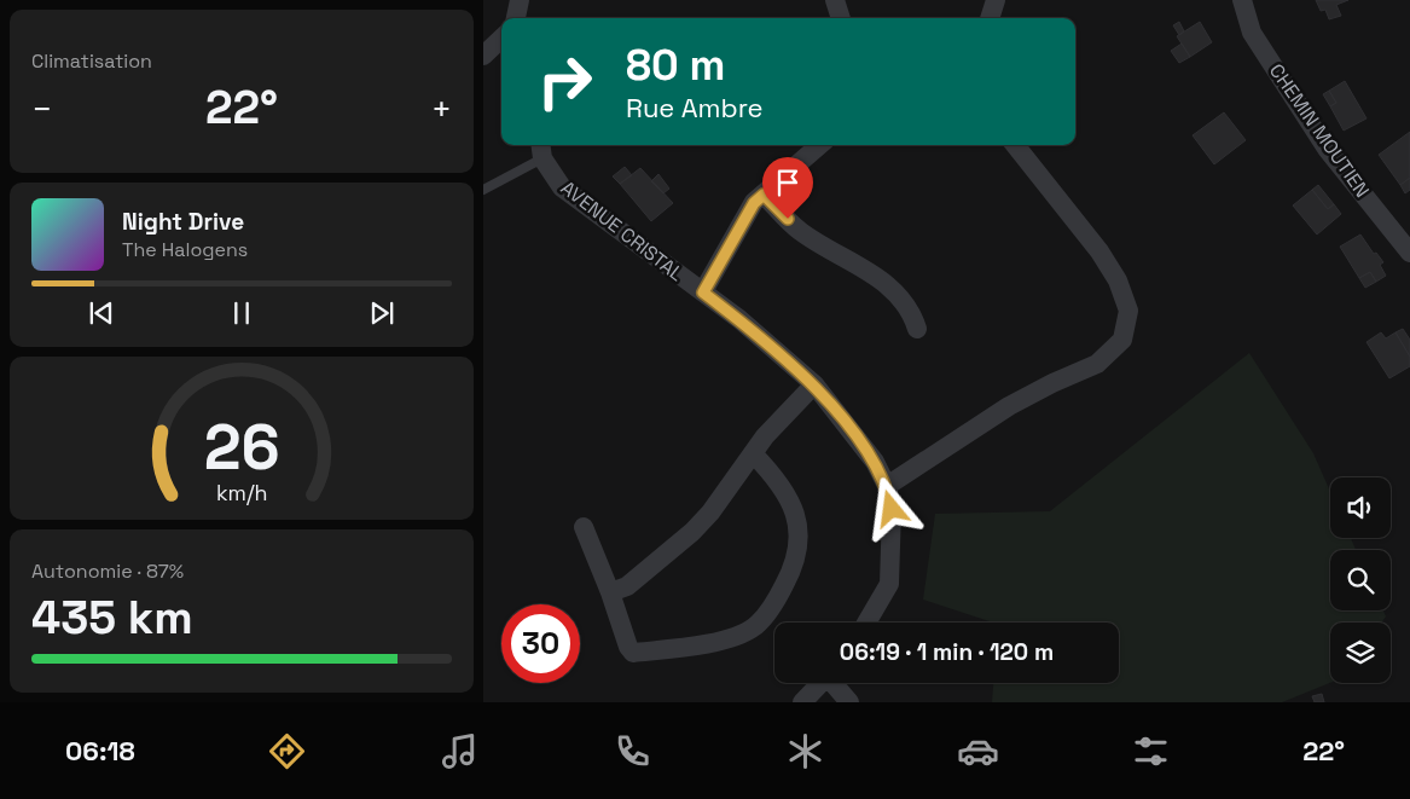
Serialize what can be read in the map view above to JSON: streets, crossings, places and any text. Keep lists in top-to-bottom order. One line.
{"streets":{"street":["CHEMIN MOUTIEN","AVENUE CRISTAL"]},"page":{"tile":["Climatisation",["Autonomie · 87%","435 km"]],"turn":["80 m","Rue Ambre"],"heat":["−","22°","+"],"song":["Night Drive","The Halogens"],"limit":"30","trip":"06:19 · 1 min · 120 m","tabs":["06:18","22°"],"gauge":["26","km/h"]}}
